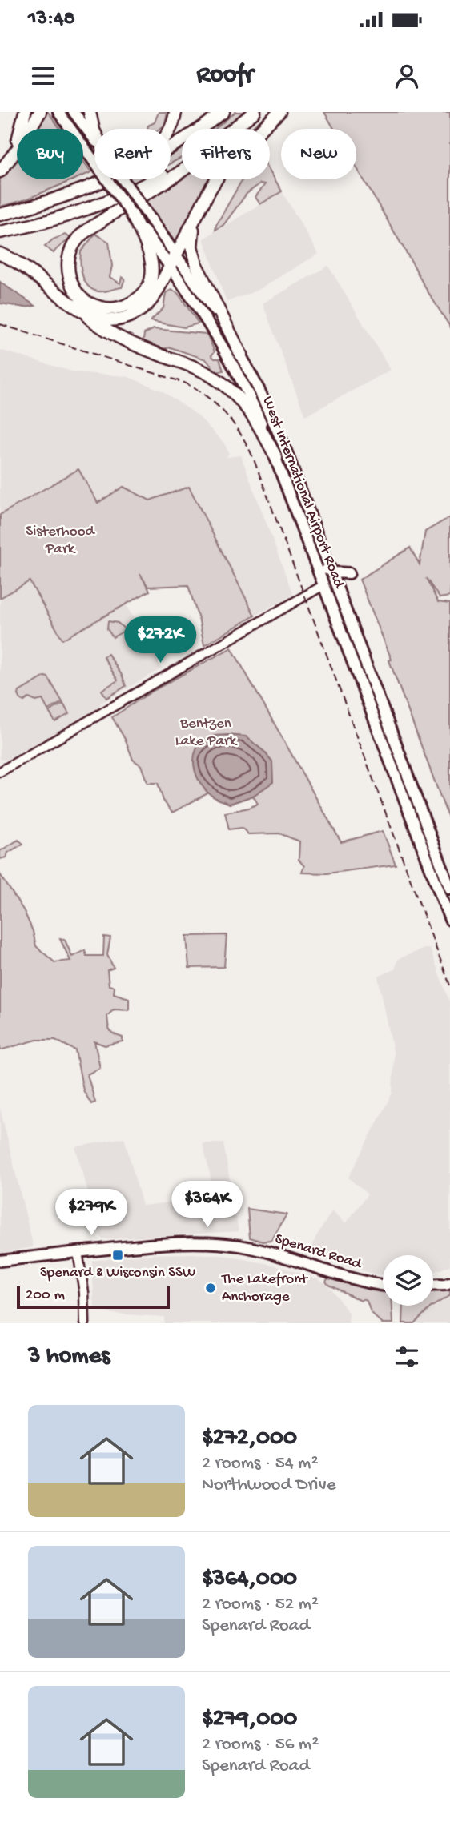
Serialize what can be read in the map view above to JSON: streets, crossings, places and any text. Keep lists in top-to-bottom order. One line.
{"streets":{"main road":["West International Airport Road","Spenard Road"]},"parks":["Sisterhood Park","Bentzen Lake Park"],"places":{"transit":["Spenard & Wisconsin SSW"],"other":["The Lakefront Anchorage"]},"scale_bar":"200 m","page":{"status":"13:48","header":"Roofr","chip":["Buy","Rent","Filters","New"],"price":["$272K","$364K","$279K"],"scale":"200 m","heading":"3 homes","list":[{"name":"$272,000","note":"2 rooms · 54 m² · Northwood Drive"},{"name":"$364,000","note":"2 rooms · 52 m² · Spenard Road"},{"name":"$279,000","note":"2 rooms · 56 m² · Spenard Road"}]}}
